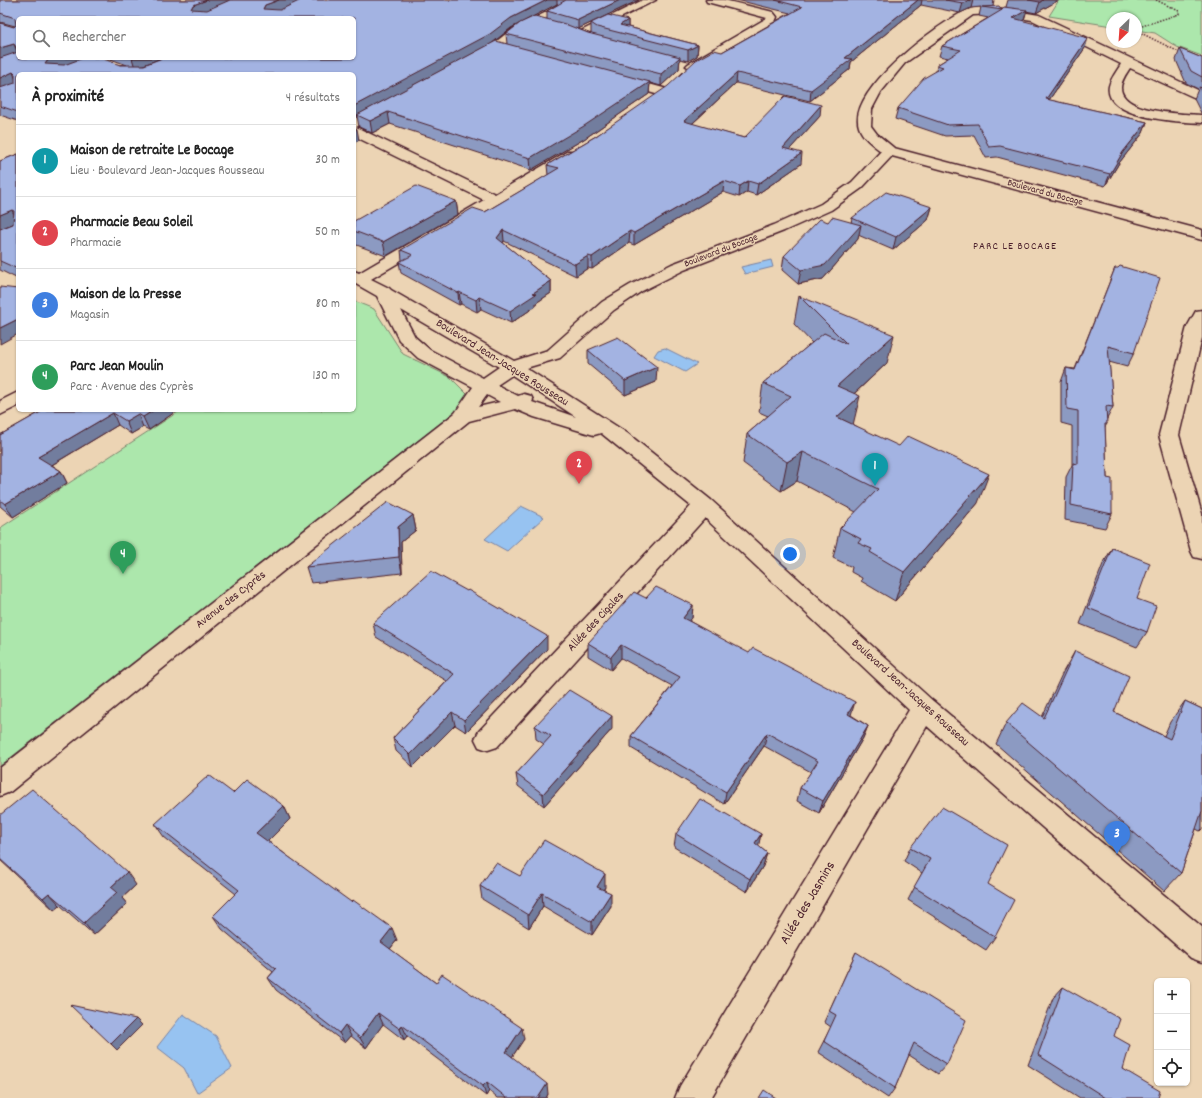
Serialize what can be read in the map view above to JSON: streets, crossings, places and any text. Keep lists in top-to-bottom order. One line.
{"streets":{"street":["Boulevard du Bocage","Boulevard Jean-Jacques Rousseau","Avenue des Cyprès","Allée des Cigales","Allée des Jasmins"]},"crossings":[["Boulevard du Bocage","Boulevard Jean-Jacques Rousseau"],["Boulevard du Bocage","Avenue des Cyprès"],["Boulevard Jean-Jacques Rousseau","Avenue des Cyprès"],["Boulevard Jean-Jacques Rousseau","Allée des Cigales"],["Boulevard Jean-Jacques Rousseau","Allée des Jasmins"]],"districts":["PARC LE BOCAGE"],"north":"bottom left","page":{"search":"Rechercher","heading":["À proximité","4 résultats"],"list":[{"mark":"1","name":"Maison de retraite Le Bocage","note":"Lieu · Boulevard Jean-Jacques Rousseau","value":"30 m"},{"mark":"2","name":"Pharmacie Beau Soleil","note":"Pharmacie","value":"50 m"},{"mark":"3","name":"Maison de la Presse","note":"Magasin","value":"80 m"},{"mark":"4","name":"Parc Jean Moulin","note":"Parc · Avenue des Cyprès","value":"130 m"}],"pins":["2","1","4","3"],"map_buttons":["+","−"]}}
